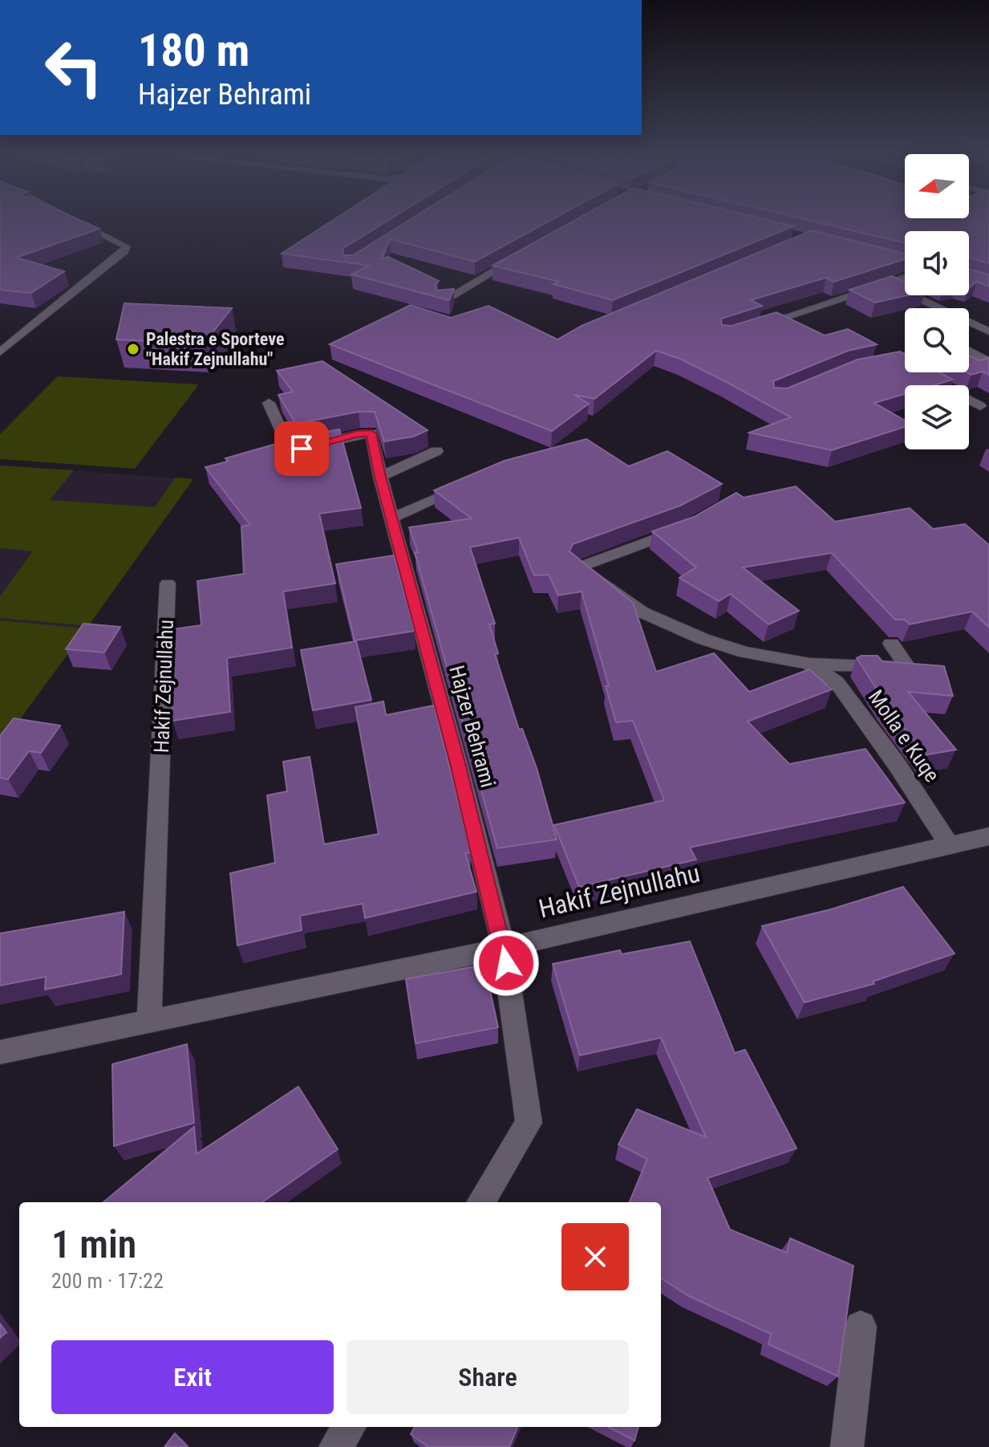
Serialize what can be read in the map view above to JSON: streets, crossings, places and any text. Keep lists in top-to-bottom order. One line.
{"streets":{"street":["Hakif Zejnullahu","Hajzer Behrami","Molla e Kuqe"]},"crossings":[["Hakif Zejnullahu","Hajzer Behrami"],["Hakif Zejnullahu","Molla e Kuqe"]],"places":["Palestra e Sporteve \"Hakif Zejnullahu\""],"north":"left","page":{"turn":["180 m","Hajzer Behrami"],"heading":["1 min","200 m · 17:22"],"buttons":["Exit","Share"]}}
